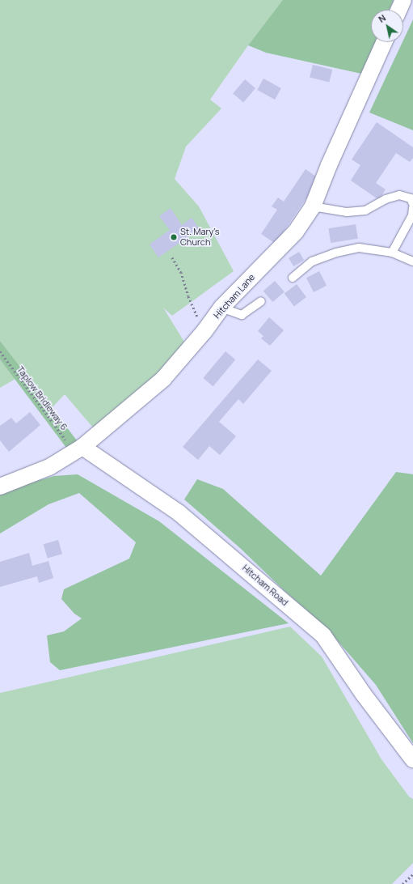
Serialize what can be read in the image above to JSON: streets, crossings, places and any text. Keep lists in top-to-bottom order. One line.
{"streets":{"street":["Hitcham Lane","Hitcham Road"],"path":["Taplow Bridleway 6"]},"crossings":[["Hitcham Lane","Taplow Bridleway 6"],["Hitcham Lane","Hitcham Road"],["Taplow Bridleway 6","Hitcham Road"]],"places":["St. Mary's Church"],"north":"top left"}
